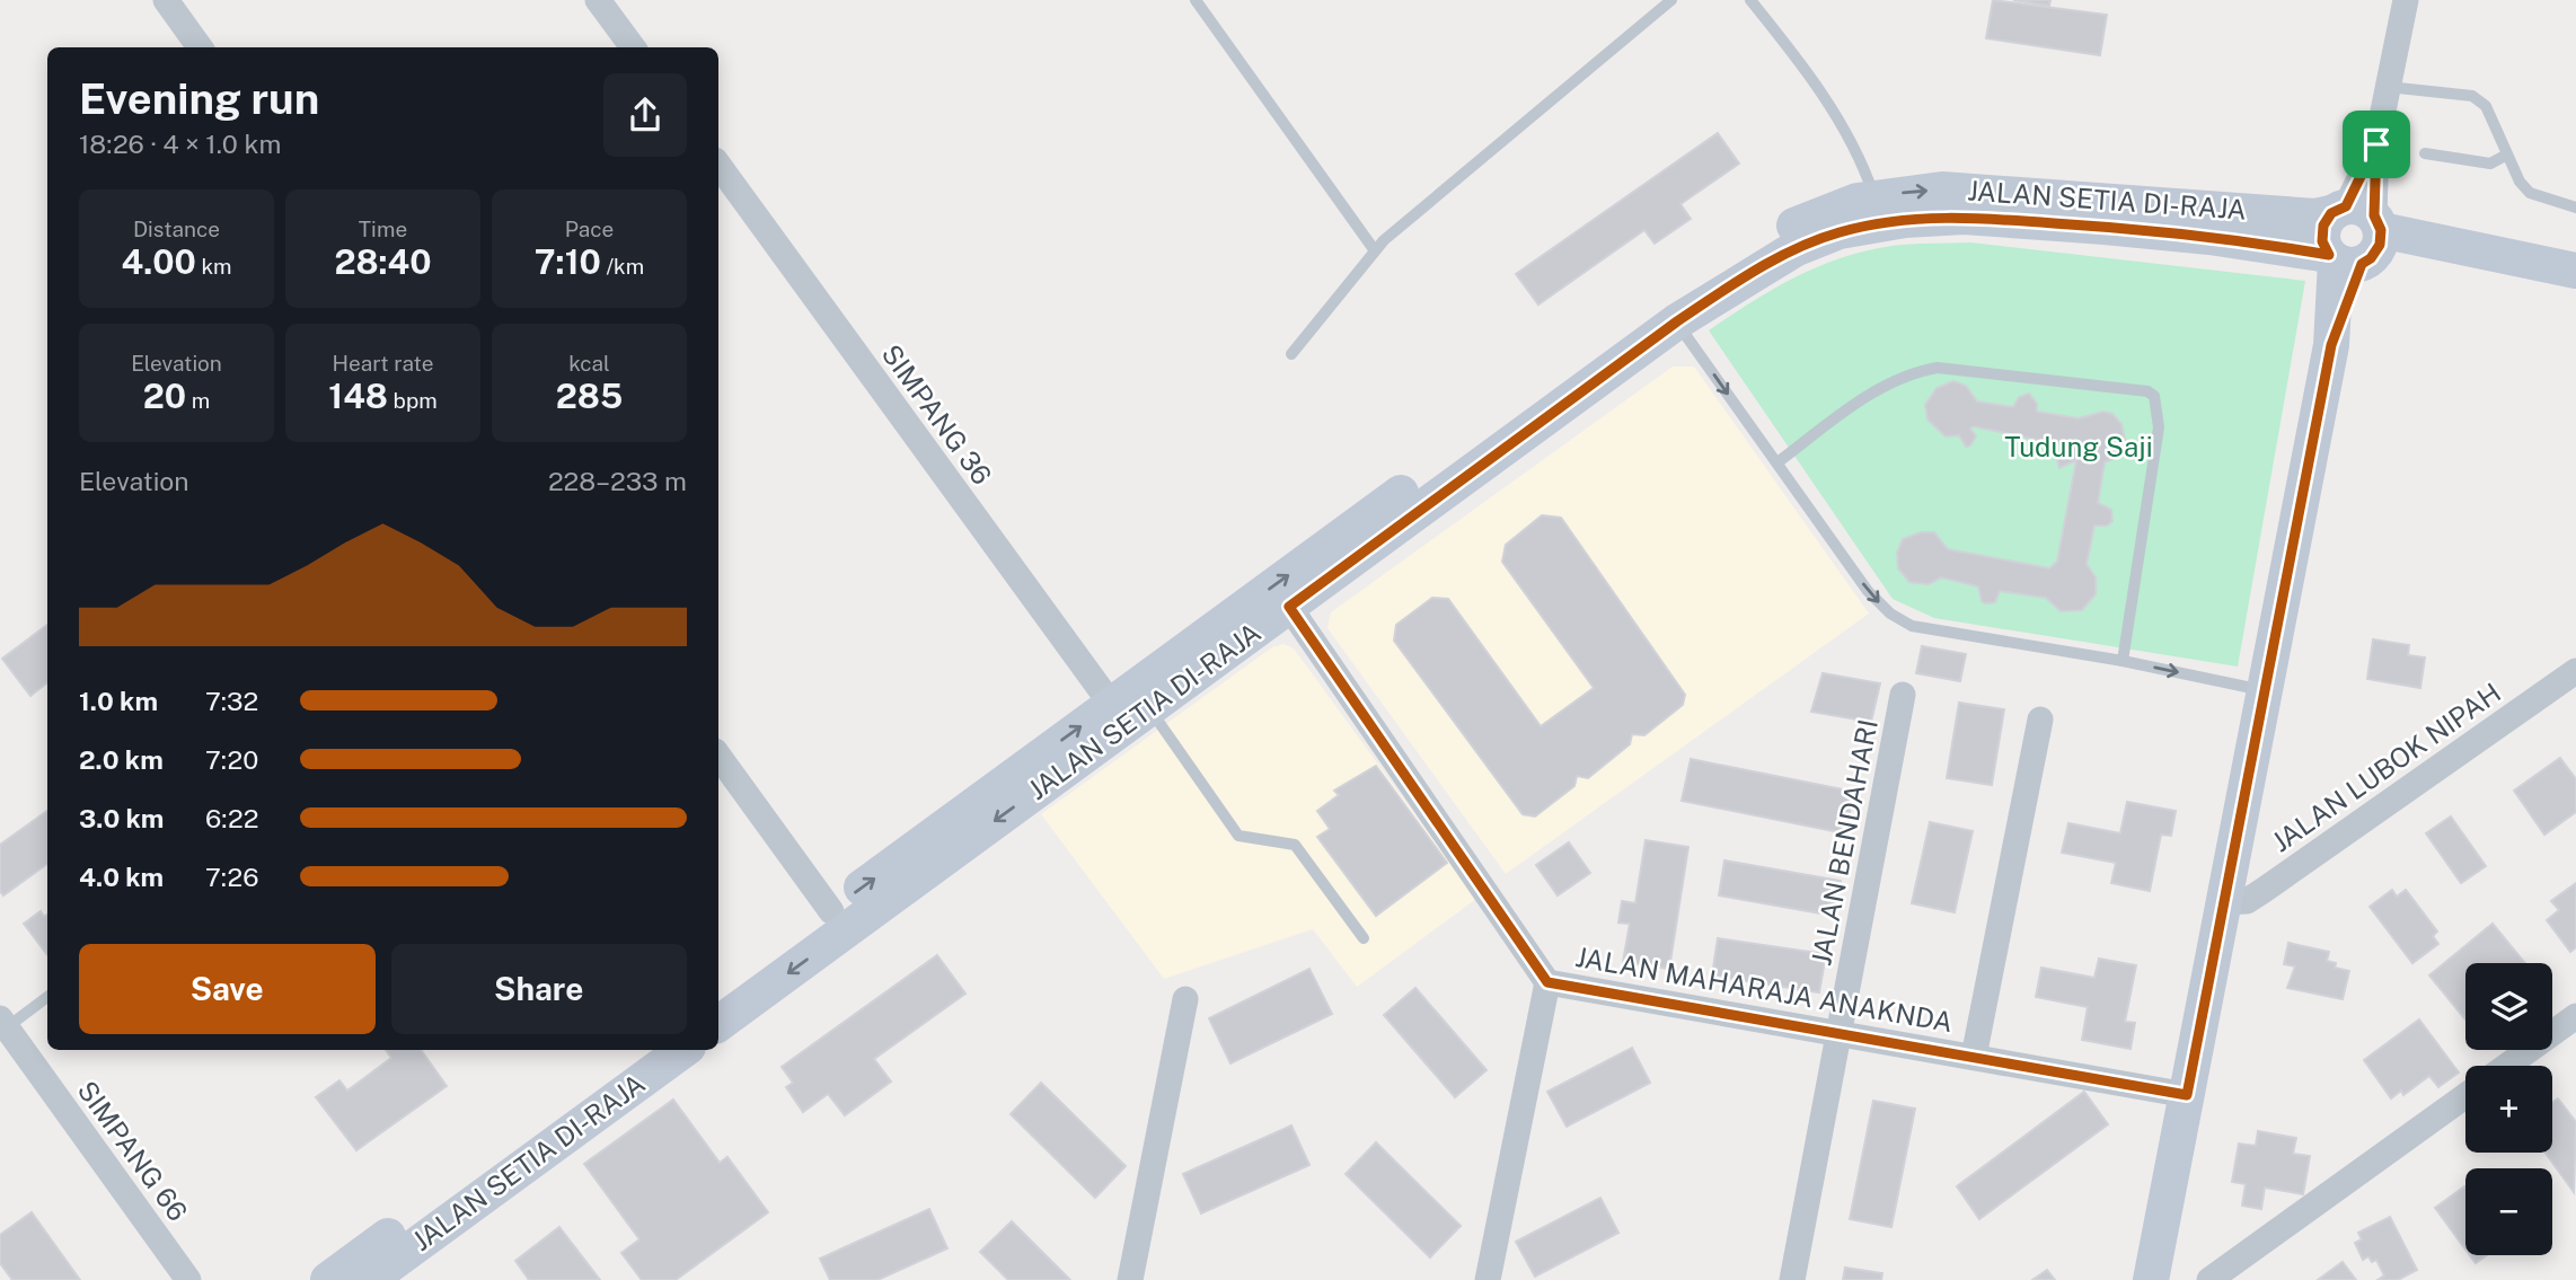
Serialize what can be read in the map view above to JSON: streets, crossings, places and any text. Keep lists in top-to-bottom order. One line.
{"streets":{"main road":["JALAN SETIA DI-RAJA"],"street":["SIMPANG 36","JALAN LUBOK NIPAH","JALAN BENDAHARI","JALAN MAHARAJA ANAKNDA","SIMPANG 66"]},"crossings":[["JALAN SETIA DI-RAJA","SIMPANG 36"],["JALAN SETIA DI-RAJA","JALAN MAHARAJA ANAKNDA"],["JALAN BENDAHARI","JALAN MAHARAJA ANAKNDA"]],"parks":["Tudung Saji"],"page":{"heading":["Evening run","18:26 · 4 × 1.0 km"],"stats":[["Distance","4.00 km"],["Time","28:40"],["Pace","7:10 /km"],["Elevation","20 m"],["Heart rate","148 bpm"],["kcal","285"]],"chart":["Elevation","228–233 m"],"list":[{"name":"1.0 km","note":"7:32"},{"name":"2.0 km","note":"7:20"},{"name":"3.0 km","note":"6:22"},{"name":"4.0 km","note":"7:26"}],"buttons":["Save","Share"],"map_buttons":["+","−"]}}
